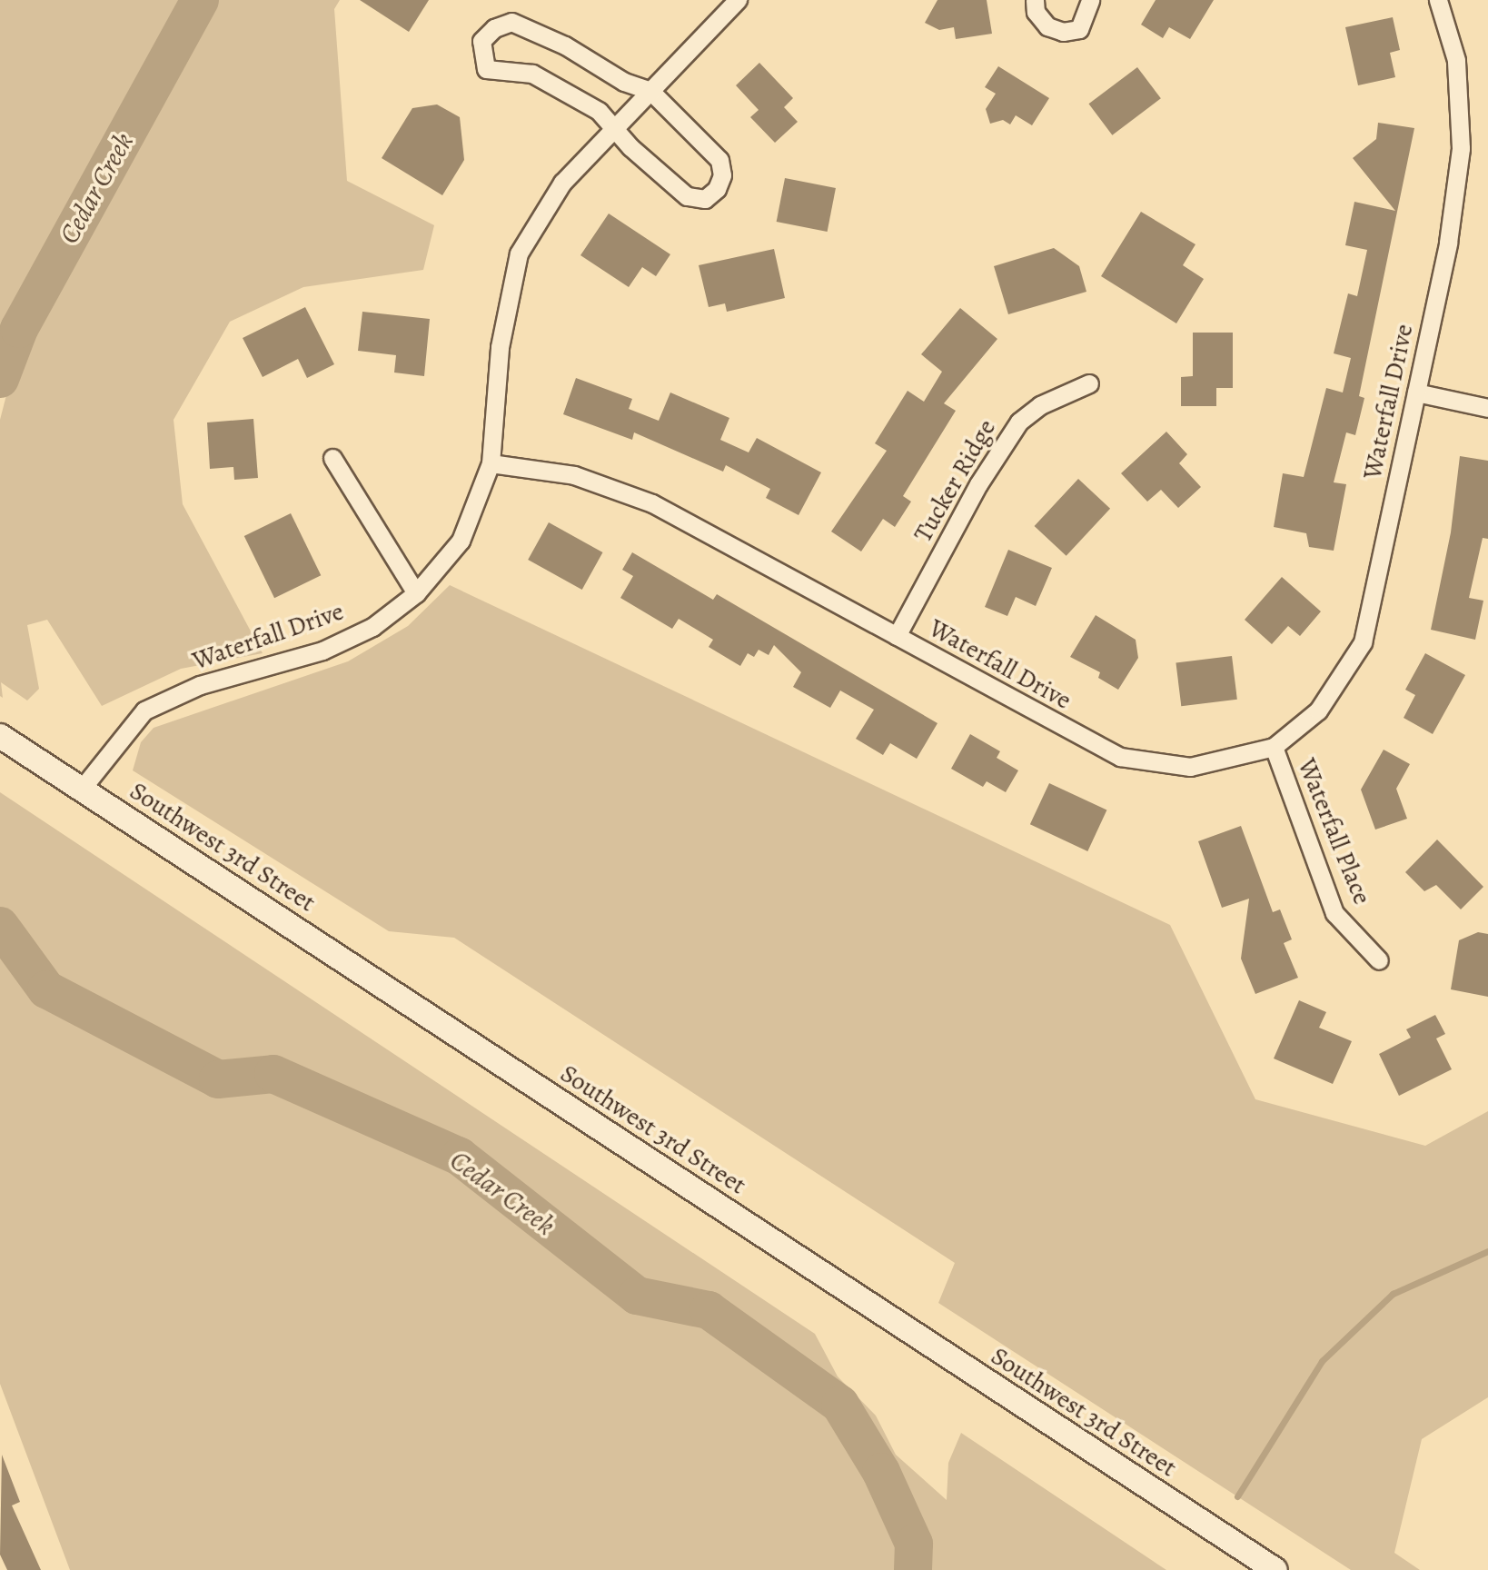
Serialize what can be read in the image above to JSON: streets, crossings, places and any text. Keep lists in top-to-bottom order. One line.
{"streets":{"main road":["Southwest 3rd Street"],"street":["Waterfall Drive","Tucker Ridge","Waterfall Place"]},"crossings":[["Waterfall Drive","Tucker Ridge"],["Waterfall Drive","Waterfall Place"],["Waterfall Drive","Southwest 3rd Street"]],"water":["Cedar Creek"]}
